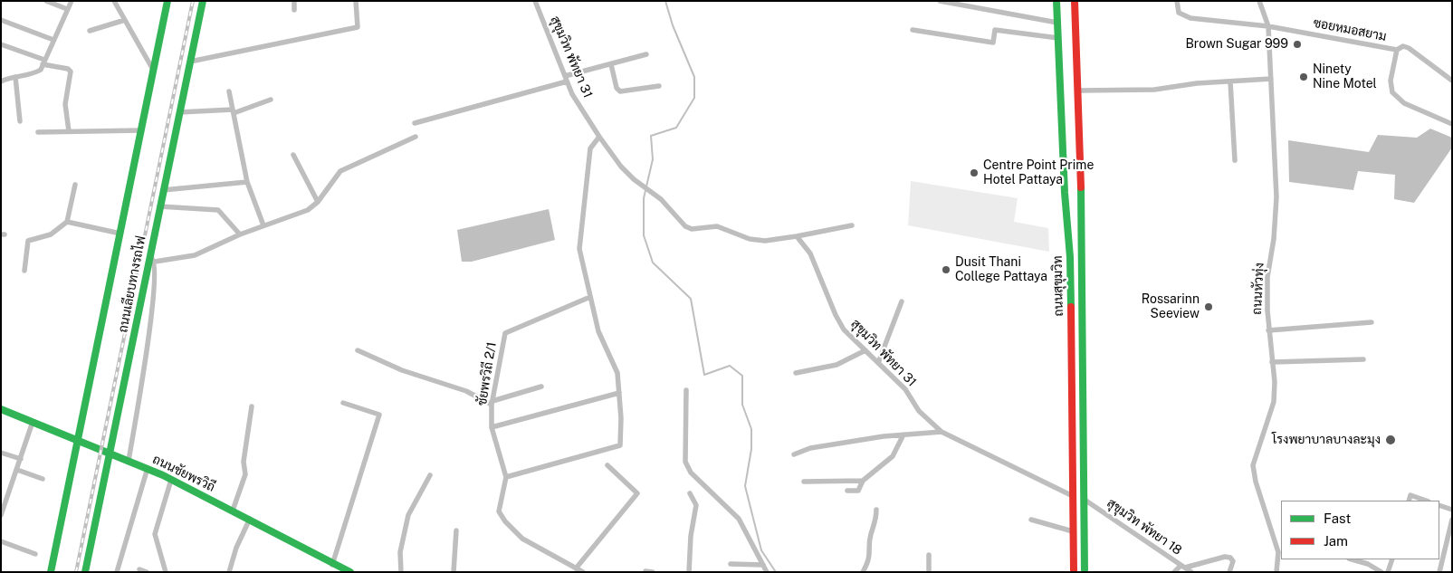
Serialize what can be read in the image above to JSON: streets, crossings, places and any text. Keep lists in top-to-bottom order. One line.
{"streets":{"main road":["ถนนเลียบทางรถไฟ","ถนนสุขุมวิท","ถนนชัยพรวิถี"],"street":["ซอยหมอสยาม","สุขุมวิท พัทยา 31","ถนนหัวทุ่ง","ชัยพรวิถี 2/1","สุขุมวิท พัทยา 18"]},"crossings":[["ซอยหมอสยาม","ถนนหัวทุ่ง"],["สุขุมวิท พัทยา 31","ถนนสุขุมวิท"],["ถนนเลียบทางรถไฟ","ถนนชัยพรวิถี"],["ถนนสุขุมวิท","สุขุมวิท พัทยา 18"]],"places":["Brown Sugar 999","Ninety Nine Motel","Centre Point Prime Hotel Pattaya","Dusit Thani College Pattaya","Rossarinn Seeview","โรงพยาบาลบางละมุง"],"legend":["Fast","Jam"]}
